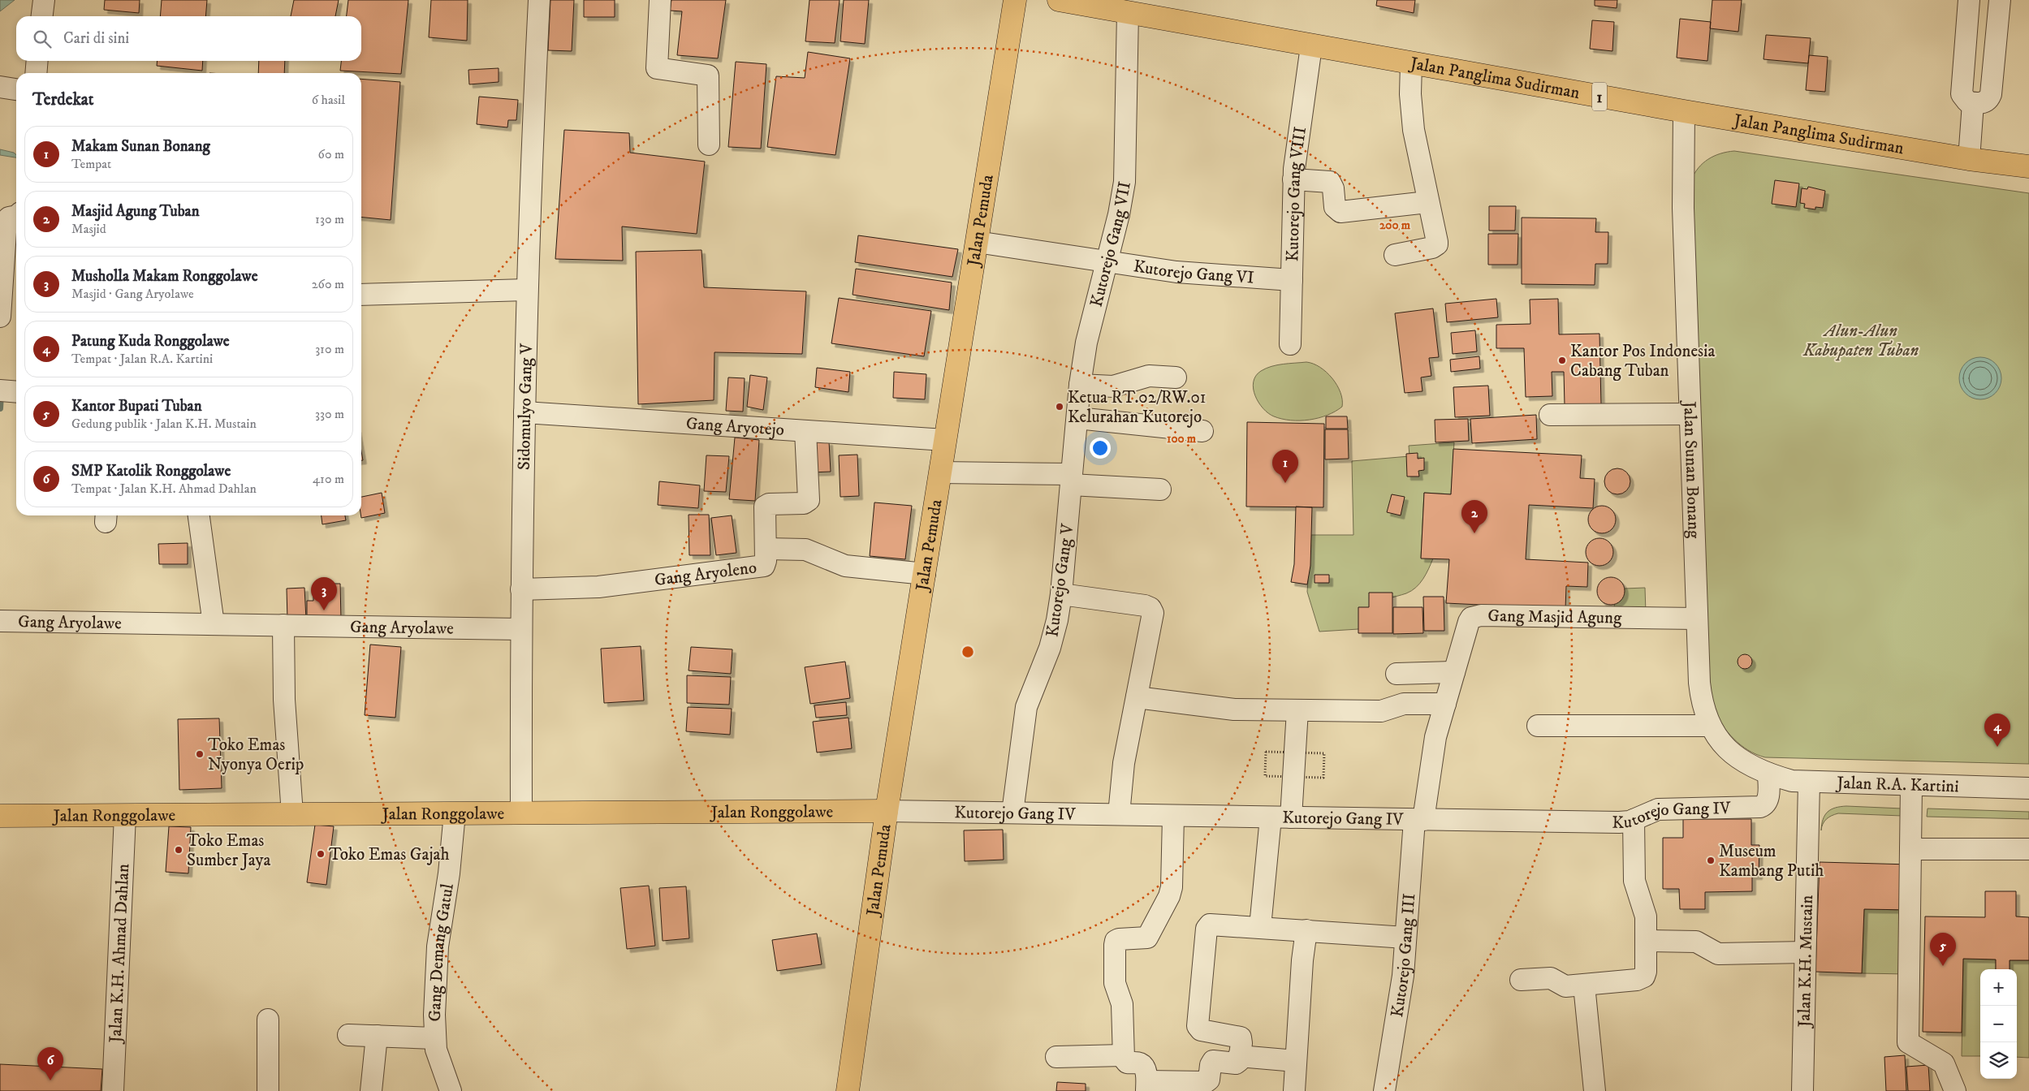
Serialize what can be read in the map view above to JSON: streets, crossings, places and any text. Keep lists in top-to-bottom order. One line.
{"streets":{"main road":["Jalan Panglima Sudirman","1","Jalan Pemuda","Jalan Ronggolawe"],"street":["Kutorejo Gang VIII","Kutorejo Gang VII","Kutorejo Gang VI","Sidomulyo Gang V","Gang Aryotejo","Jalan Sunan Bonang","Gang Aryoleno","Kutorejo Gang V","Gang Masjid Agung","Gang Aryolawe","Jalan R.A. Kartini","Kutorejo Gang IV","Jalan K.H. Ahmad Dahlan","Gang Demang Gatul","Kutorejo Gang III","Jalan K.H. Mustain"]},"crossings":[["Jalan Panglima Sudirman","Kutorejo Gang VIII"],["Jalan Panglima Sudirman","Kutorejo Gang VII"],["Jalan Panglima Sudirman","Jalan Sunan Bonang"],["Kutorejo Gang VIII","Kutorejo Gang VI"],["Jalan Pemuda","Kutorejo Gang VI"],["Jalan Pemuda","Gang Aryotejo"],["Jalan Pemuda","Jalan Ronggolawe"],["Jalan Pemuda","Kutorejo Gang IV"],["Kutorejo Gang VII","Kutorejo Gang VI"],["Kutorejo Gang VII","Kutorejo Gang V"],["Sidomulyo Gang V","Gang Aryotejo"],["Sidomulyo Gang V","Gang Aryoleno"],["Sidomulyo Gang V","Gang Aryolawe"],["Sidomulyo Gang V","Jalan Ronggolawe"],["Gang Aryotejo","Gang Aryoleno"],["Jalan Sunan Bonang","Gang Masjid Agung"],["Jalan Sunan Bonang","Jalan R.A. Kartini"],["Jalan Sunan Bonang","Kutorejo Gang IV"],["Kutorejo Gang V","Kutorejo Gang IV"],["Gang Masjid Agung","Kutorejo Gang III"],["Jalan R.A. Kartini","Kutorejo Gang IV"],["Jalan R.A. Kartini","Jalan K.H. Mustain"],["Jalan Ronggolawe","Kutorejo Gang IV"],["Jalan Ronggolawe","Jalan K.H. Ahmad Dahlan"],["Jalan Ronggolawe","Gang Demang Gatul"],["Kutorejo Gang IV","Kutorejo Gang III"]],"parks":["Alun-Alun Kabupaten Tuban"],"places":["Kantor Pos Indonesia Cabang Tuban","Ketua RT.02/RW.01 Kelurahan Kutorejo","Toko Emas Nyonya Oerip","Toko Emas Sumber Jaya","Toko Emas Gajah","Museum Kambang Putih"],"page":{"search":"Cari di sini","heading":["Terdekat","6 hasil"],"list":[{"mark":"1","name":"Makam Sunan Bonang","note":"Tempat","value":"60 m"},{"mark":"2","name":"Masjid Agung Tuban","note":"Masjid","value":"130 m"},{"mark":"3","name":"Musholla Makam Ronggolawe","note":"Masjid · Gang Aryolawe","value":"260 m"},{"mark":"4","name":"Patung Kuda Ronggolawe","note":"Tempat · Jalan R.A. Kartini","value":"310 m"},{"mark":"5","name":"Kantor Bupati Tuban","note":"Gedung publik · Jalan K.H. Mustain","value":"330 m"},{"mark":"6","name":"SMP Katolik Ronggolawe","note":"Tempat · Jalan K.H. Ahmad Dahlan","value":"410 m"}],"pins":["1","2","3","4","5","6"],"map_buttons":["+","−"]},"rings":["200 m","100 m"]}
